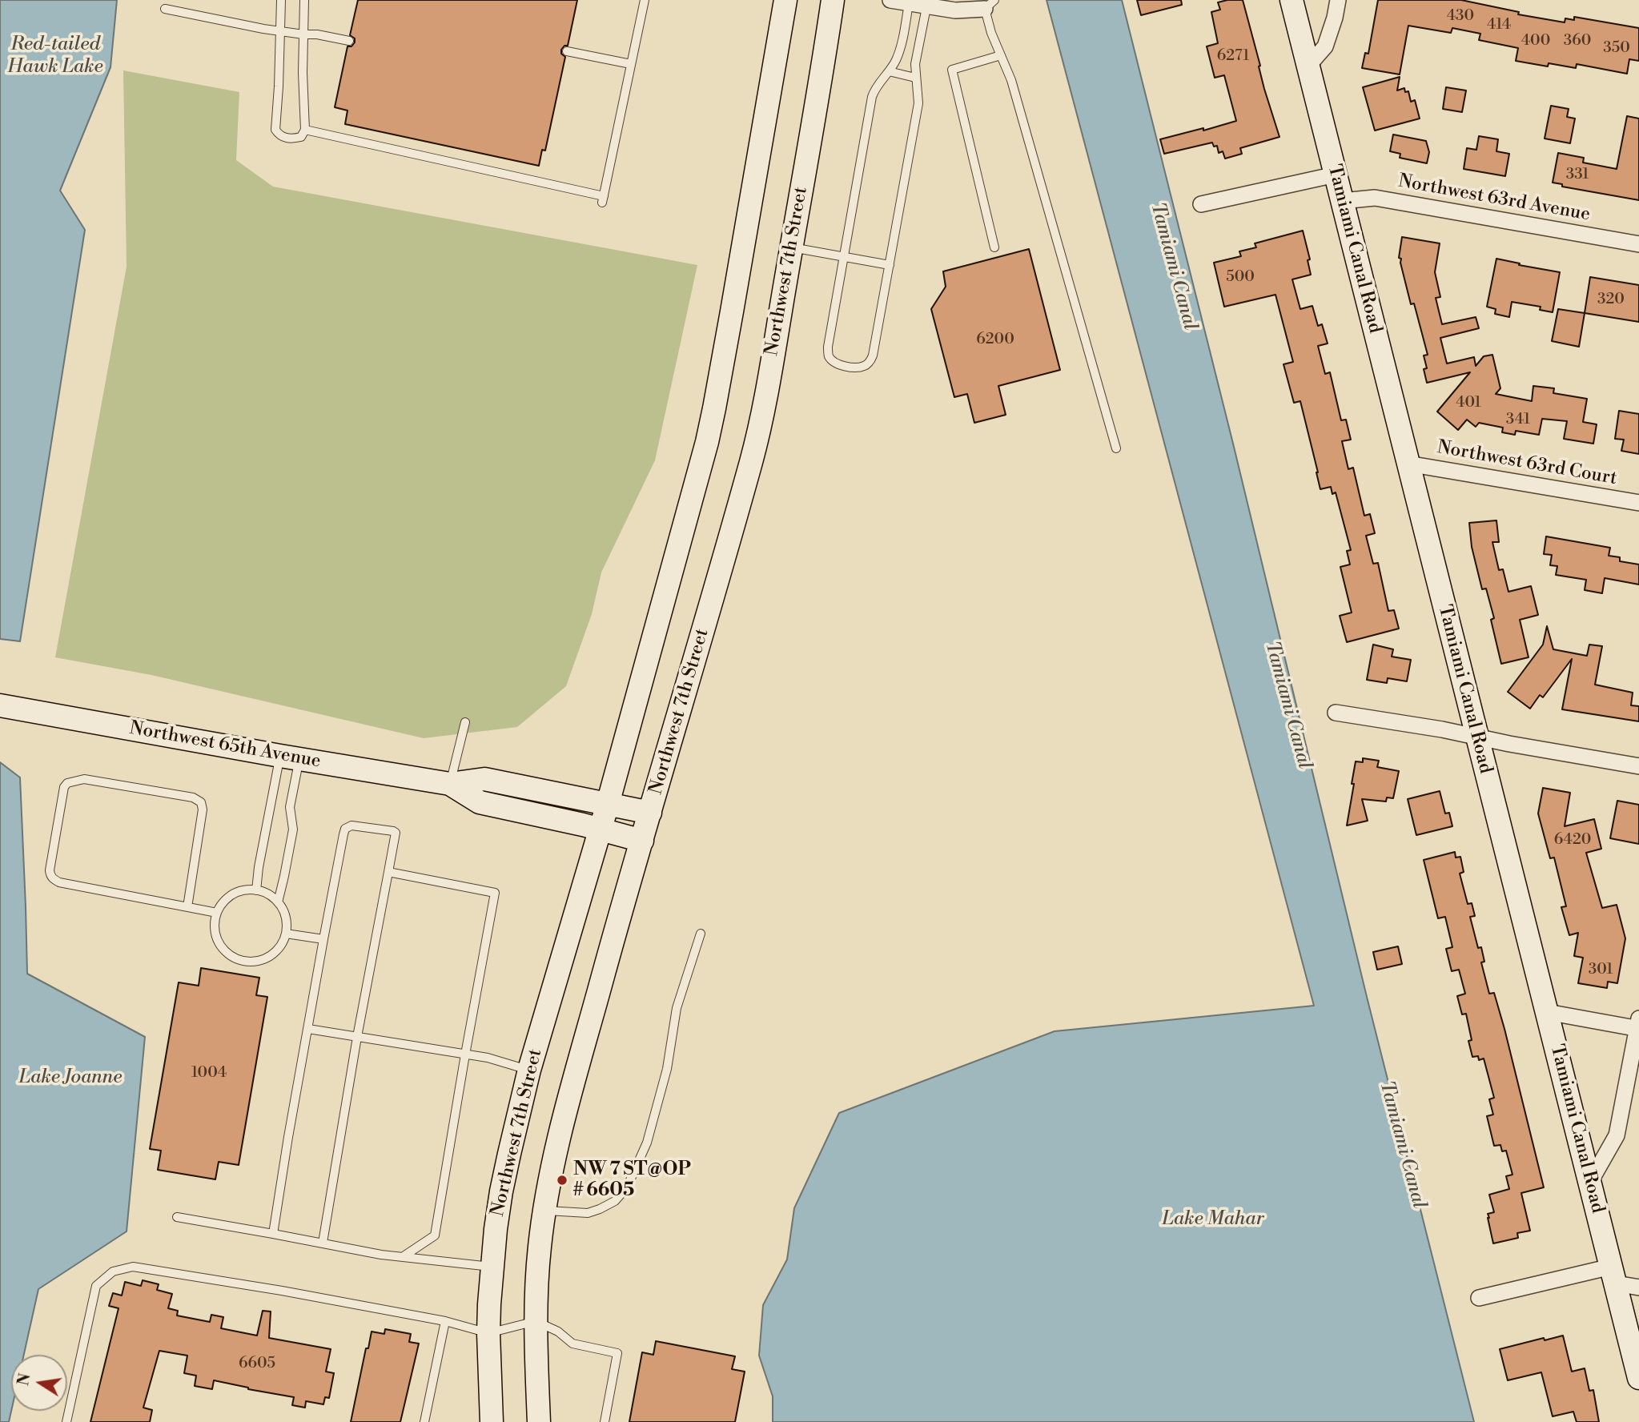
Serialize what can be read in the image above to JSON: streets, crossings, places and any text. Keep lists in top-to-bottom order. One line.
{"streets":{"main road":["Tamiami Canal Road","Northwest 7th Street","Northwest 65th Avenue"],"street":["Northwest 63rd Avenue","Northwest 63rd Court"]},"crossings":[["Northwest 63rd Avenue","Tamiami Canal Road"],["Tamiami Canal Road","Northwest 63rd Court"],["Northwest 7th Street","Northwest 65th Avenue"]],"water":["Red-tailed Hawk Lake","Tamiami Canal","Lake Joanne","Lake Mahar"],"places":["NW 7 ST@OP # 6605"],"house_numbers":["430","414","400","360","350","6271","331","500","320","6200","401","341","6420","301","1004","6605"],"north":"left"}
